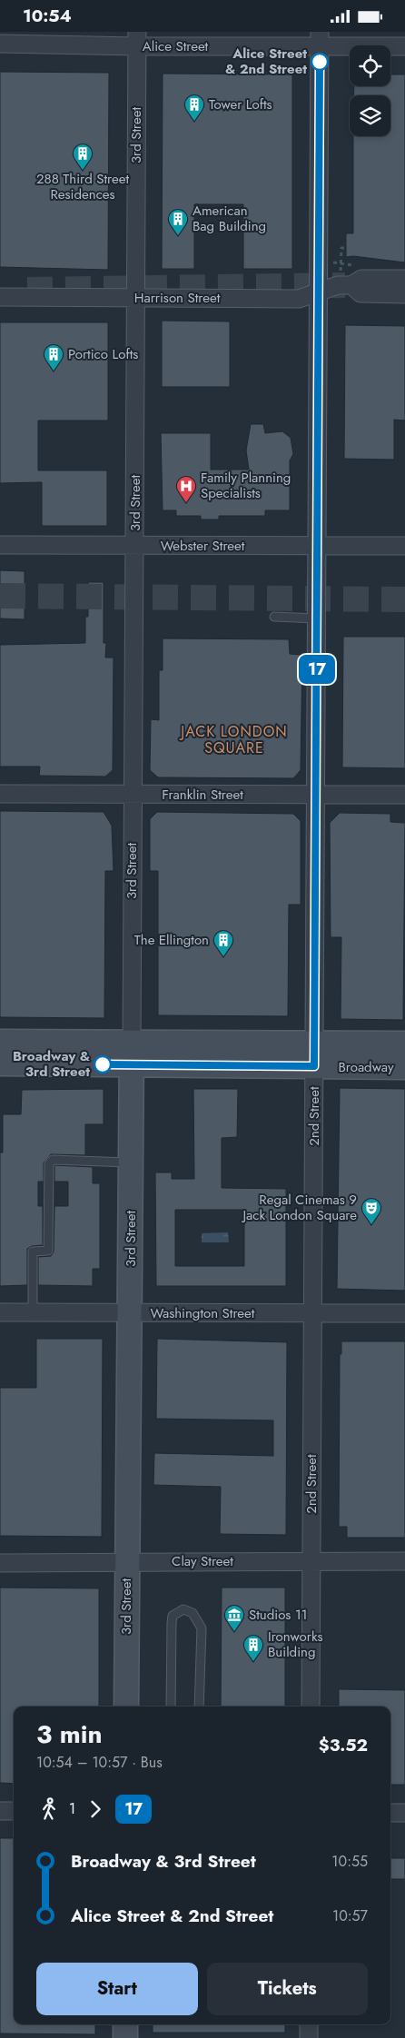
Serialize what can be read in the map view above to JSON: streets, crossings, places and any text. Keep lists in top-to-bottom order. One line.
{"streets":{"street":["Alice Street","3rd Street","Harrison Street","Webster Street","Franklin Street","Broadway","2nd Street","Washington Street","Clay Street"]},"crossings":[["Alice Street","3rd Street"],["Alice Street","2nd Street"],["3rd Street","Harrison Street"],["3rd Street","Webster Street"],["3rd Street","Franklin Street"],["3rd Street","Broadway"],["3rd Street","Washington Street"],["3rd Street","Clay Street"],["Harrison Street","2nd Street"],["Webster Street","2nd Street"],["Franklin Street","2nd Street"],["Broadway","2nd Street"],["2nd Street","Washington Street"],["2nd Street","Clay Street"]],"districts":["JACK LONDON SQUARE"],"places":{"other":["Alice Street & 2nd Street","Broadway & 3rd Street"],"building":["Tower Lofts","288 Third Street Residences","American Bag Building","Portico Lofts","The Ellington","Ironworks Building"],"hospital":["Family Planning Specialists"],"theatre":["Regal Cinemas 9 Jack London Square"],"museum":["Studios 11"]},"lines":["bus line 17"],"page":{"status":"10:54","on_map":"17","heading":["3 min","10:54 – 10:57 · Bus","$3.52"],"legs":["1","17"],"list":[{"name":"Broadway & 3rd Street","value":"10:55"},{"name":"Alice Street & 2nd Street","value":"10:57"}],"buttons":["Start","Tickets"]}}
